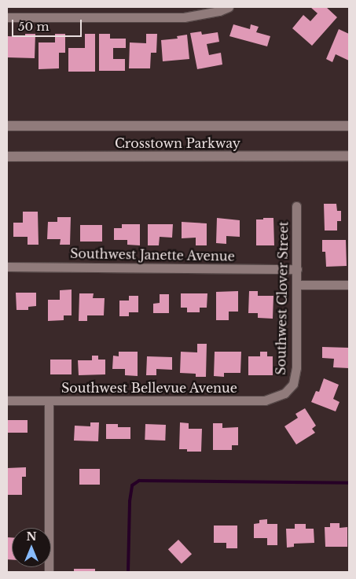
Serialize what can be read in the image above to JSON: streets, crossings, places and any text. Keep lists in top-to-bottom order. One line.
{"streets":{"main road":["Crosstown Parkway"],"street":["Southwest Janette Avenue","Southwest Clover Street","Southwest Bellevue Avenue"]},"crossings":[["Southwest Janette Avenue","Southwest Clover Street"],["Southwest Clover Street","Southwest Bellevue Avenue"]],"scale_bar":"50 m","north":"top"}
